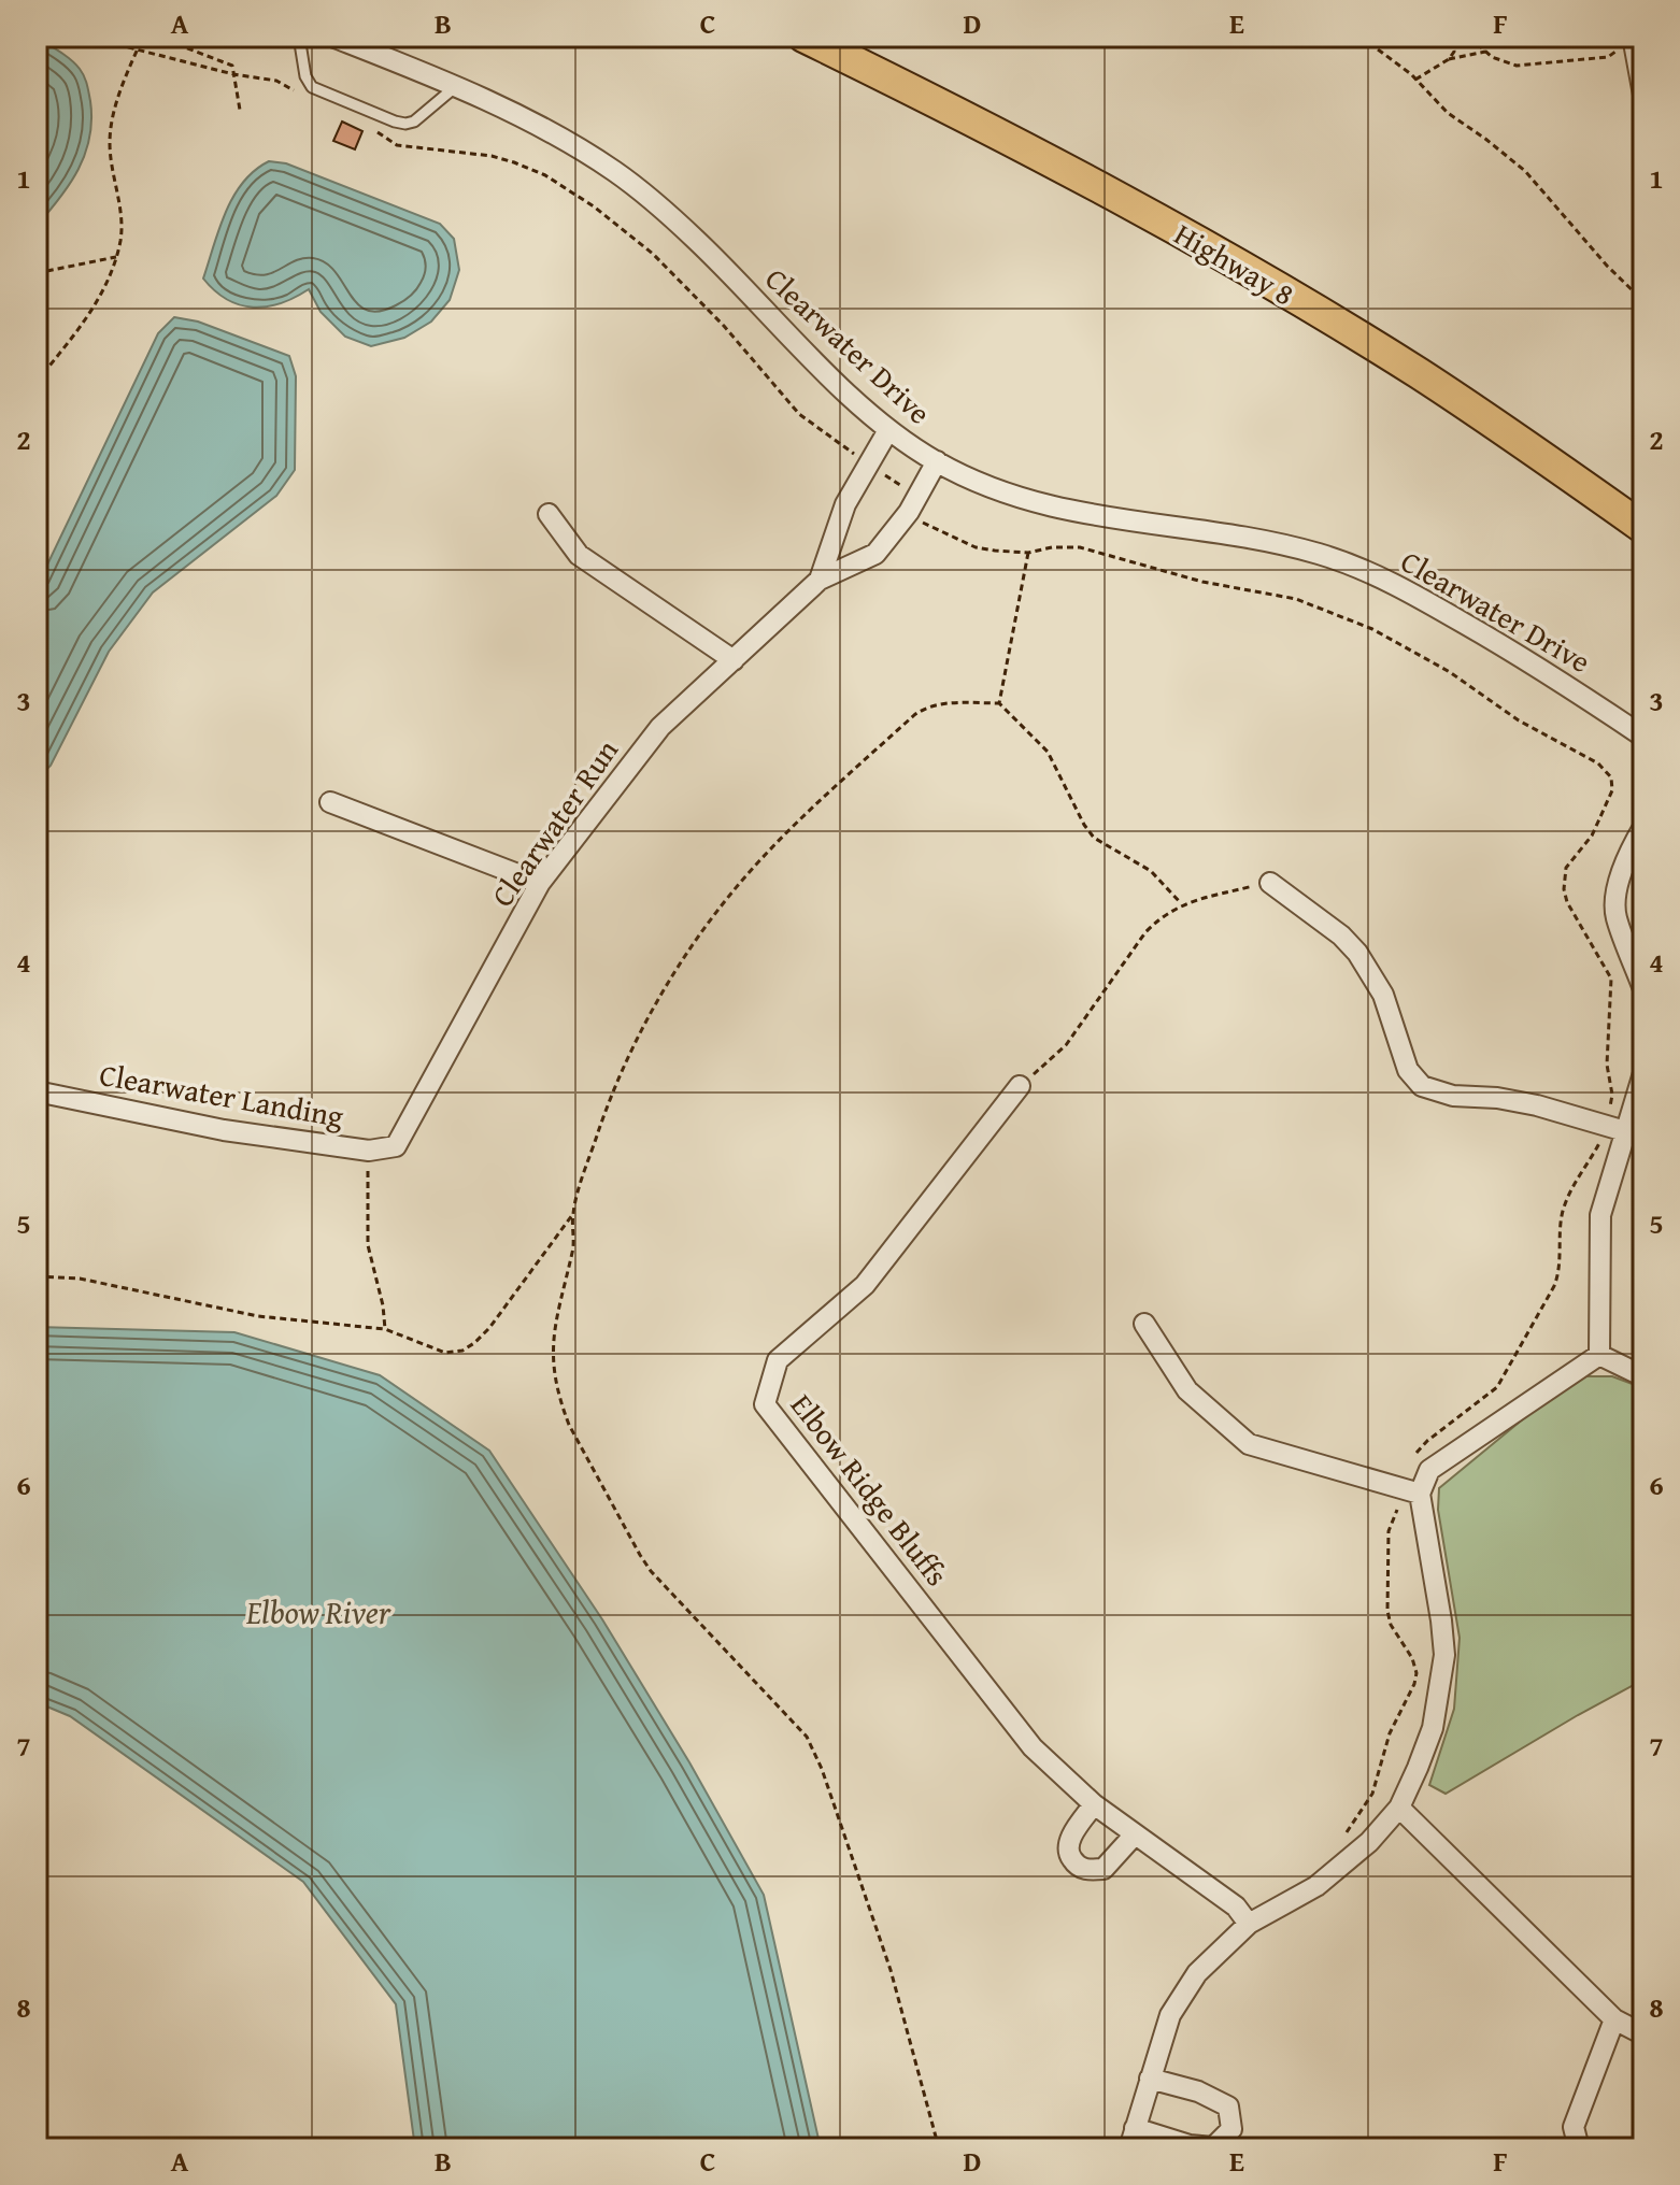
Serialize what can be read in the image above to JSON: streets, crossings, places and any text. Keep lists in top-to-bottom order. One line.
{"streets":{"main road":["Highway 8"],"street":["Clearwater Drive","Clearwater Run","Clearwater Landing","Elbow Ridge Bluffs"]},"crossings":[["Clearwater Drive","Clearwater Run"],["Clearwater Run","Clearwater Landing"]],"water":["Elbow River"],"grid":{"columns":["A","B","C","D","E","F"],"rows":["1","2","3","4","5","6","7","8"]}}
